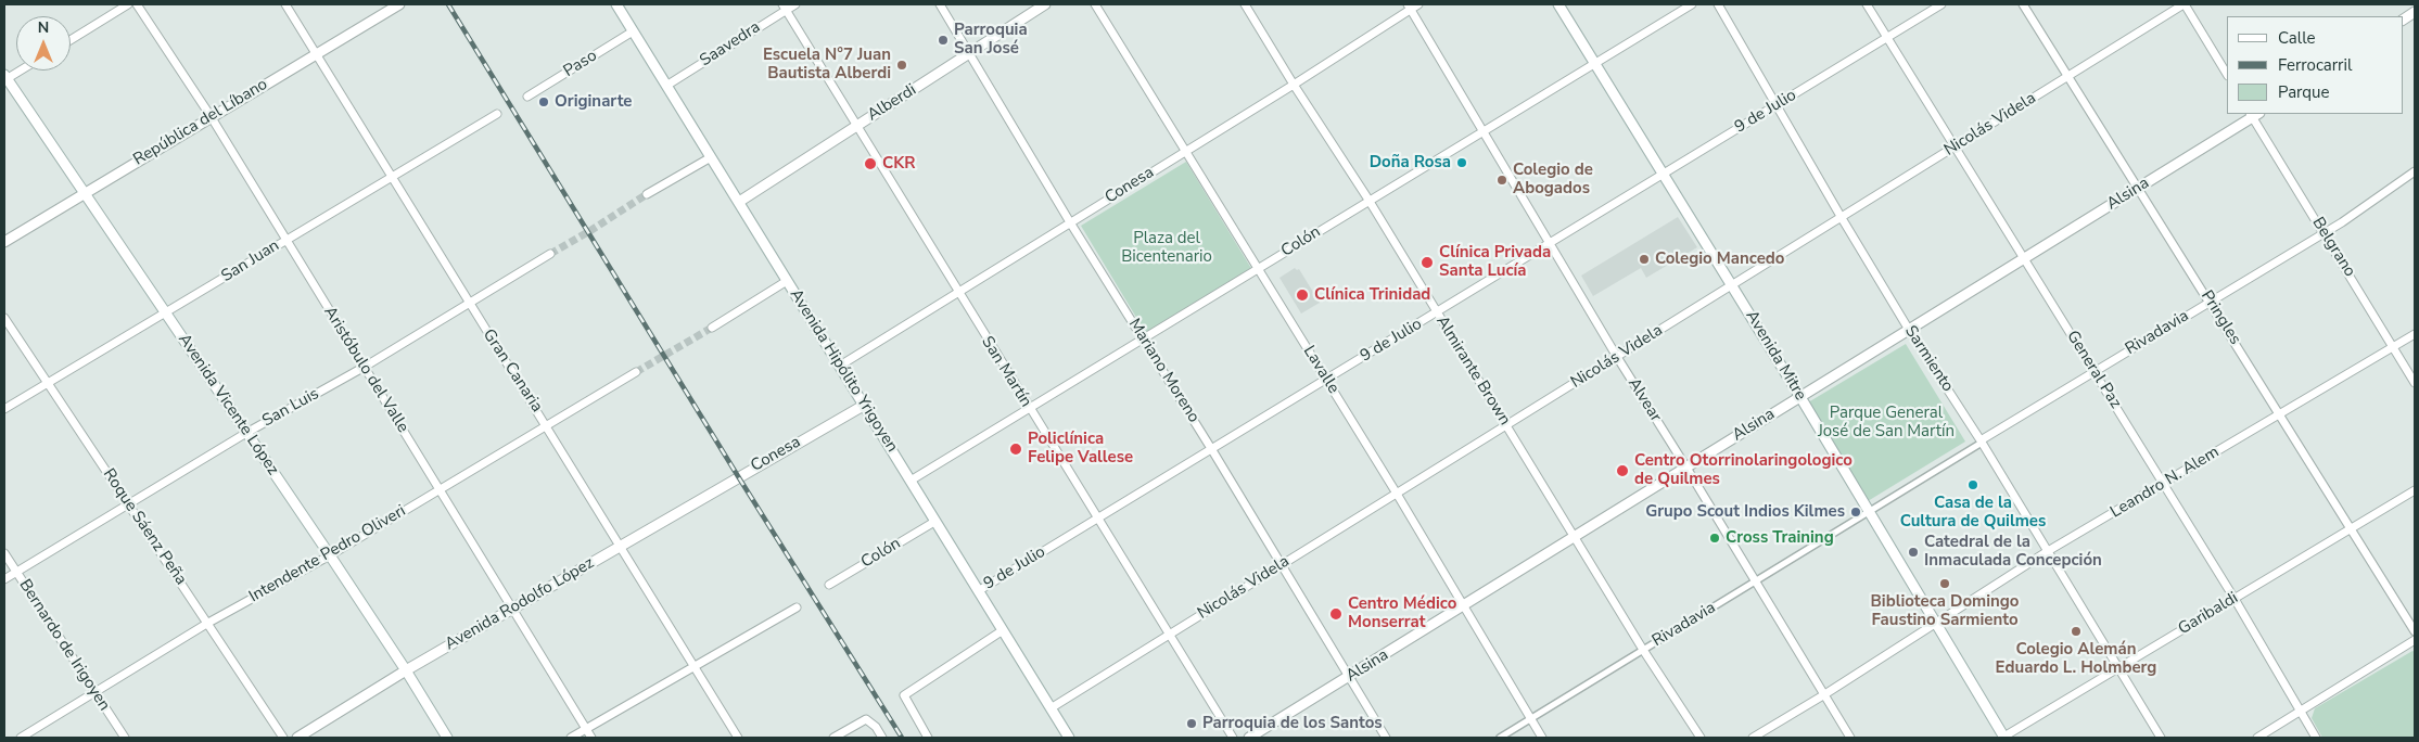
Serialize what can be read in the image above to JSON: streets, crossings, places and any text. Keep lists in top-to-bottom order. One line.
{"streets":{"street":["Saavedra","Paso","Alberdi","9 de Julio","República del Líbano","Nicolás Videla","Conesa","Alsina","Colón","Belgrano","San Juan","Pringles","Rivadavia","Avenida Mitre","Sarmiento","Aristóbulo del Valle","Lavalle","General Paz","Gran Canaria","Avenida Hipólito Yrigoyen","Mariano Moreno","Almirante Brown","San Martín","Alvear","Avenida Vicente López","San Luis","Leandro N. Alem","Roque Sáenz Peña","Intendente Pedro Oliveri","Avenida Rodolfo López","Garibaldi","Bernardo de Irigoyen"]},"crossings":[["Saavedra","Avenida Hipólito Yrigoyen"],["Saavedra","San Martín"],["Paso","Avenida Hipólito Yrigoyen"],["Alberdi","Avenida Hipólito Yrigoyen"],["Alberdi","Mariano Moreno"],["Alberdi","San Martín"],["9 de Julio","Avenida Mitre"],["9 de Julio","Sarmiento"],["9 de Julio","Lavalle"],["9 de Julio","General Paz"],["9 de Julio","Avenida Hipólito Yrigoyen"],["9 de Julio","Mariano Moreno"],["9 de Julio","Almirante Brown"],["9 de Julio","San Martín"],["9 de Julio","Alvear"],["República del Líbano","Aristóbulo del Valle"],["República del Líbano","Gran Canaria"],["República del Líbano","Avenida Vicente López"],["Nicolás Videla","Pringles"],["Nicolás Videla","Avenida Mitre"],["Nicolás Videla","Sarmiento"],["Nicolás Videla","Lavalle"],["Nicolás Videla","General Paz"],["Nicolás Videla","Avenida Hipólito Yrigoyen"],["Nicolás Videla","Mariano Moreno"],["Nicolás Videla","Almirante Brown"],["Nicolás Videla","San Martín"],["Nicolás Videla","Alvear"],["Conesa","Lavalle"],["Conesa","Avenida Hipólito Yrigoyen"],["Conesa","Mariano Moreno"],["Conesa","Almirante Brown"],["Conesa","San Martín"],["Conesa","Alvear"],["Conesa","Avenida Rodolfo López"],["Alsina","Belgrano"],["Alsina","Pringles"],["Alsina","Avenida Mitre"],["Alsina","Sarmiento"],["Alsina","Lavalle"],["Alsina","General Paz"],["Alsina","Mariano Moreno"],["Alsina","Almirante Brown"],["Alsina","Alvear"],["Colón","Avenida Mitre"],["Colón","Lavalle"],["Colón","Avenida Hipólito Yrigoyen"],["Colón","Mariano Moreno"],["Colón","Almirante Brown"],["Colón","San Martín"],["Colón","Alvear"],["Belgrano","Rivadavia"],["Belgrano","Leandro N. Alem"],["San Juan","Aristóbulo del Valle"],["San Juan","Gran Canaria"],["San Juan","Avenida Vicente López"],["San Juan","Roque Sáenz Peña"],["Pringles","Rivadavia"],["Pringles","Leandro N. Alem"],["Pringles","Garibaldi"],["Rivadavia","Avenida Mitre"],["Rivadavia","Sarmiento"],["Rivadavia","Lavalle"],["Rivadavia","General Paz"],["Rivadavia","Almirante Brown"],["Rivadavia","Alvear"],["Avenida Mitre","Leandro N. Alem"],["Avenida Mitre","Garibaldi"],["Sarmiento","Leandro N. Alem"],["Sarmiento","Garibaldi"],["Aristóbulo del Valle","San Luis"],["Aristóbulo del Valle","Intendente Pedro Oliveri"],["Aristóbulo del Valle","Avenida Rodolfo López"],["General Paz","Leandro N. Alem"],["General Paz","Garibaldi"],["Gran Canaria","San Luis"],["Gran Canaria","Intendente Pedro Oliveri"],["Gran Canaria","Avenida Rodolfo López"],["Alvear","Leandro N. Alem"],["Avenida Vicente López","San Luis"],["Avenida Vicente López","Intendente Pedro Oliveri"],["Avenida Vicente López","Avenida Rodolfo López"],["San Luis","Roque Sáenz Peña"],["San Luis","Bernardo de Irigoyen"],["Roque Sáenz Peña","Intendente Pedro Oliveri"],["Intendente Pedro Oliveri","Bernardo de Irigoyen"]],"parks":["Plaza del Bicentenario","Parque General José de San Martín"],"places":["Parroquia San José","Escuela N°7 Juan Bautista Alberdi","Originarte","Doña Rosa","CKR","Colegio de Abogados","Colegio Mancedo","Clínica Privada Santa Lucía","Clínica Trinidad","Policlínica Felipe Vallese","Centro Otorrinolaringologico de Quilmes","Casa de la Cultura de Quilmes","Grupo Scout Indios Kilmes","Cross Training","Catedral de la Inmaculada Concepción","Biblioteca Domingo Faustino Sarmiento","Centro Médico Monserrat","Colegio Alemán Eduardo L. Holmberg","Parroquia de los Santos"],"legend":["Calle","Ferrocarril","Parque"],"north":"top"}
